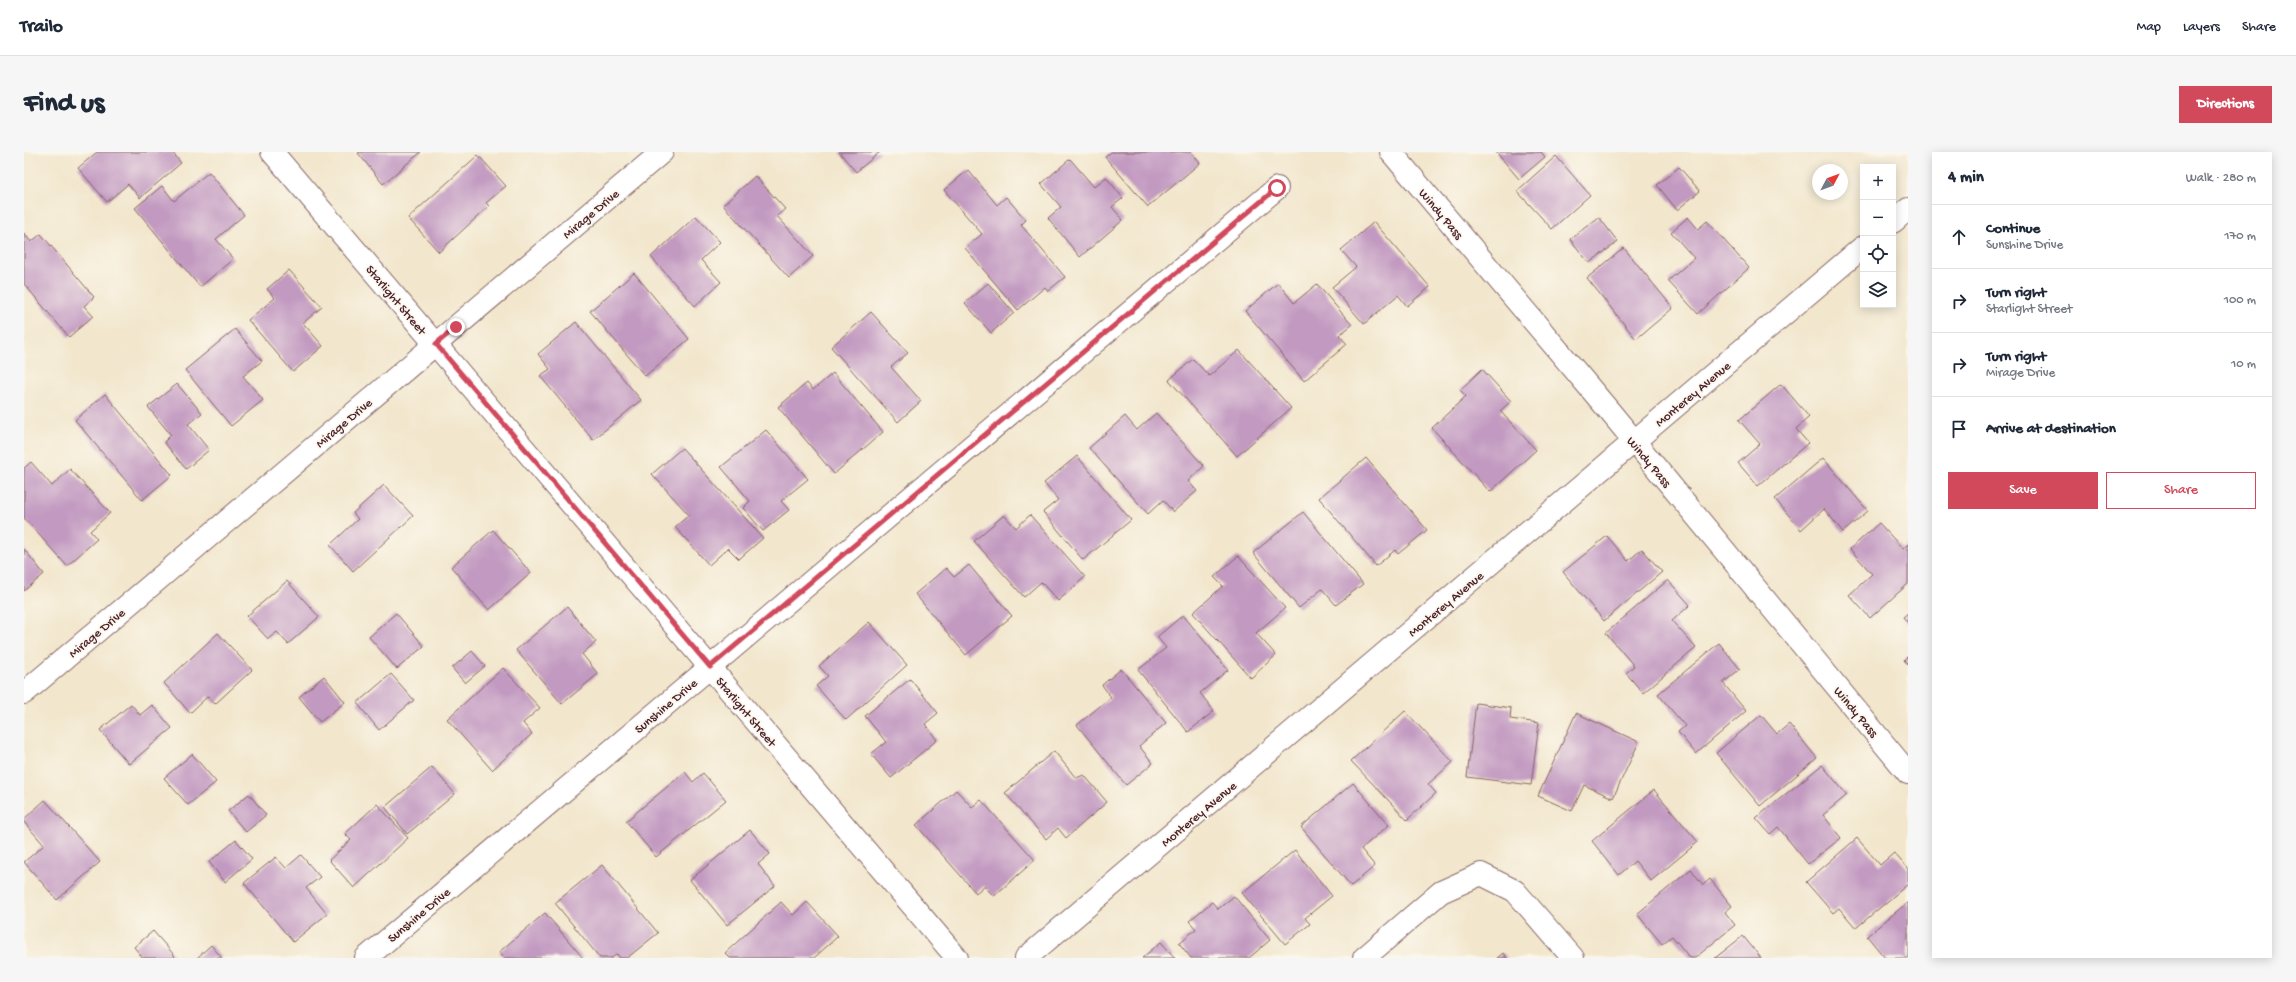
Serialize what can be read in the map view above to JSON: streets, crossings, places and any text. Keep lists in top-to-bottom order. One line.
{"streets":{"street":["Mirage Drive","Windy Pass","Starlight Street","Monterey Avenue","Sunshine Drive"]},"crossings":[["Mirage Drive","Starlight Street"],["Windy Pass","Monterey Avenue"],["Starlight Street","Sunshine Drive"]],"north":"top right","page":{"header":"Trailo","nav":["Map","Layers","Share"],"buttons":["Directions",["Save","Share"]],"title":"Find us","heading":["4 min","Walk · 280 m"],"map_buttons":["+","−"],"list":[["Continue","Sunshine Drive","170 m"],["Turn right","Starlight Street","100 m"],["Turn right","Mirage Drive","10 m"],"Arrive at destination"]}}
